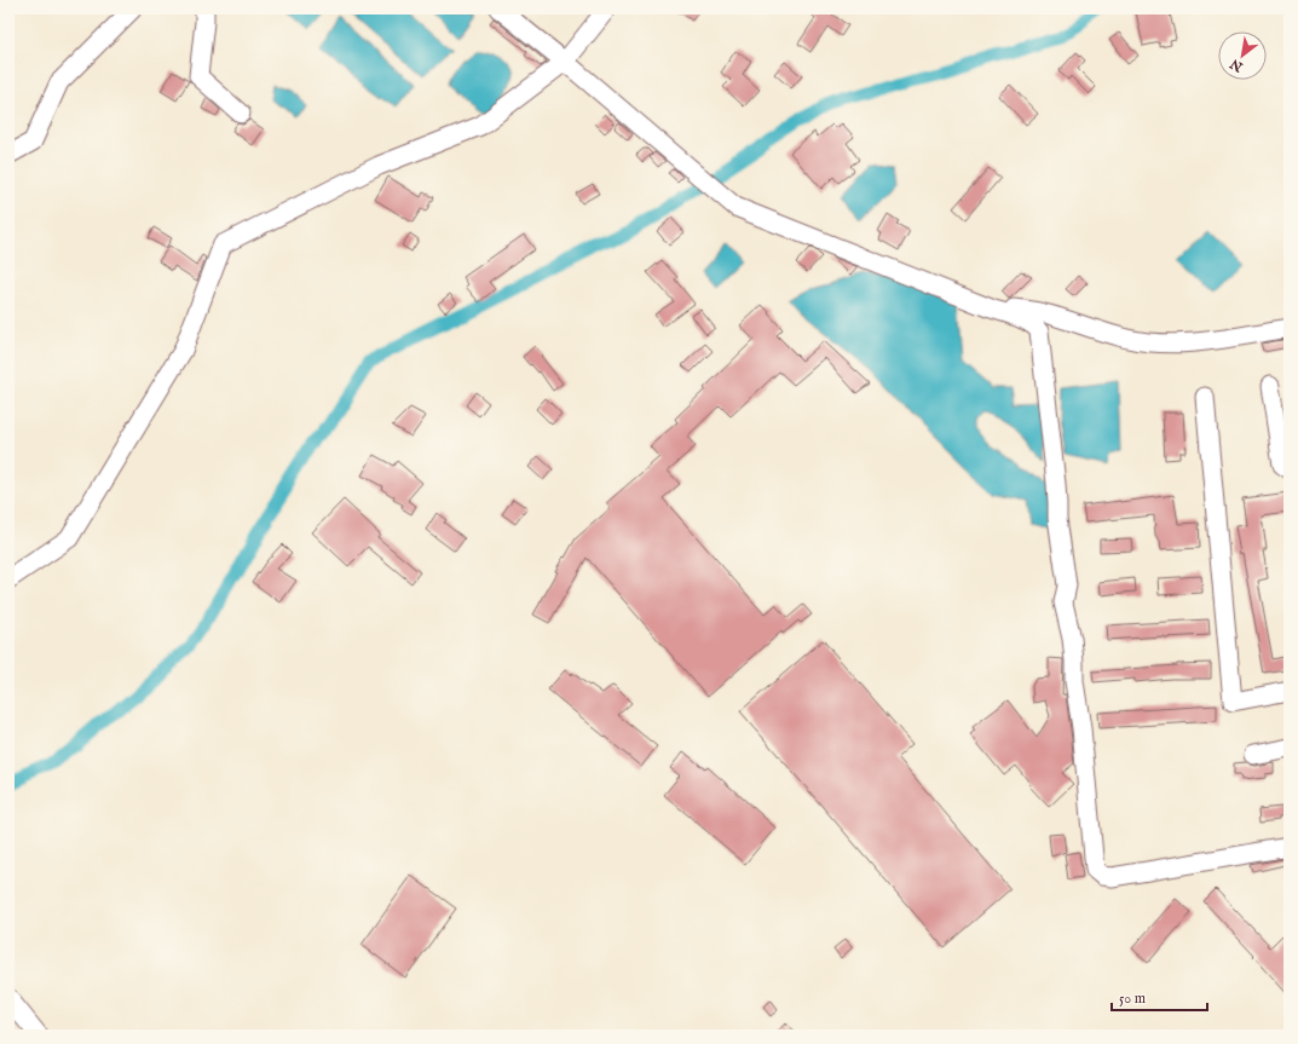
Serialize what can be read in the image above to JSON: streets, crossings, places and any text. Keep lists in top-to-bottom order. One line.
{"scale_bar":"50 m","north":"bottom left"}
